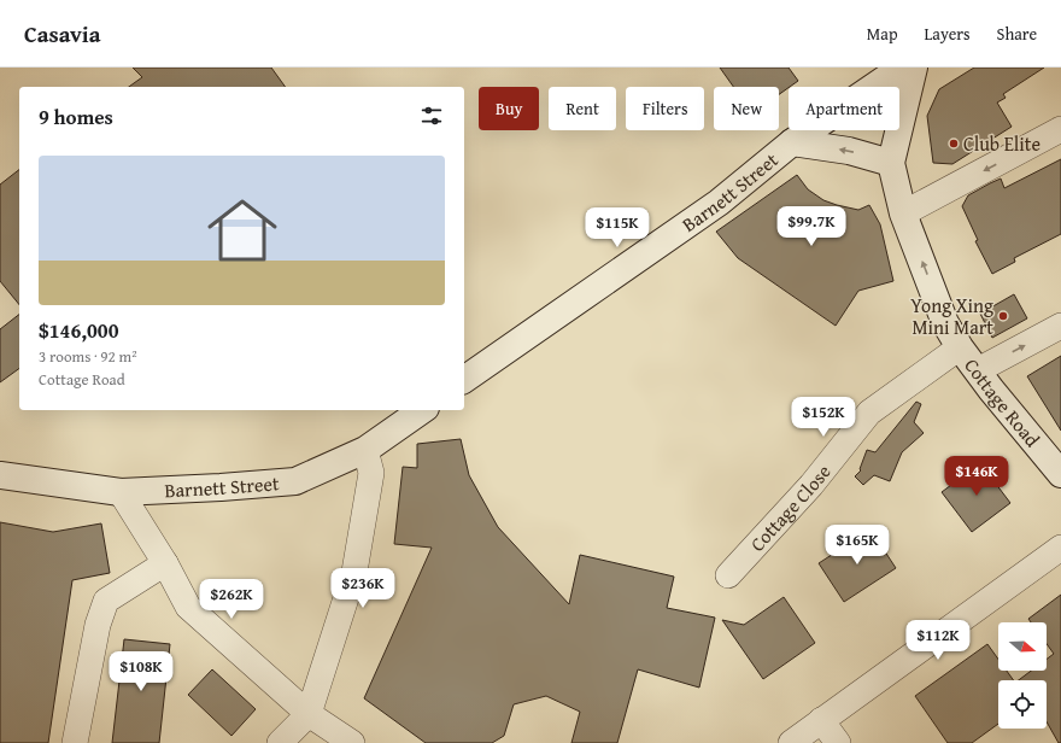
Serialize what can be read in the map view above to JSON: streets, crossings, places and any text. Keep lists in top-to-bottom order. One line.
{"streets":{"main road":["Barnett Street","Cottage Road"],"street":["Cottage Close"]},"crossings":[["Cottage Road","Cottage Close"]],"places":["Club Elite","Yong Xing Mini Mart"],"north":"right","page":{"header":"Casavia","nav":["Map","Layers","Share"],"chip":["Buy","Rent","Filters","New","Apartment"],"heading":"9 homes","list":[{"name":"$146,000","note":"3 rooms · 92 m² · Cottage Road"}],"price":["$99.7K","$115K","$152K","$146K","$165K","$236K","$262K","$112K","$108K"]}}
